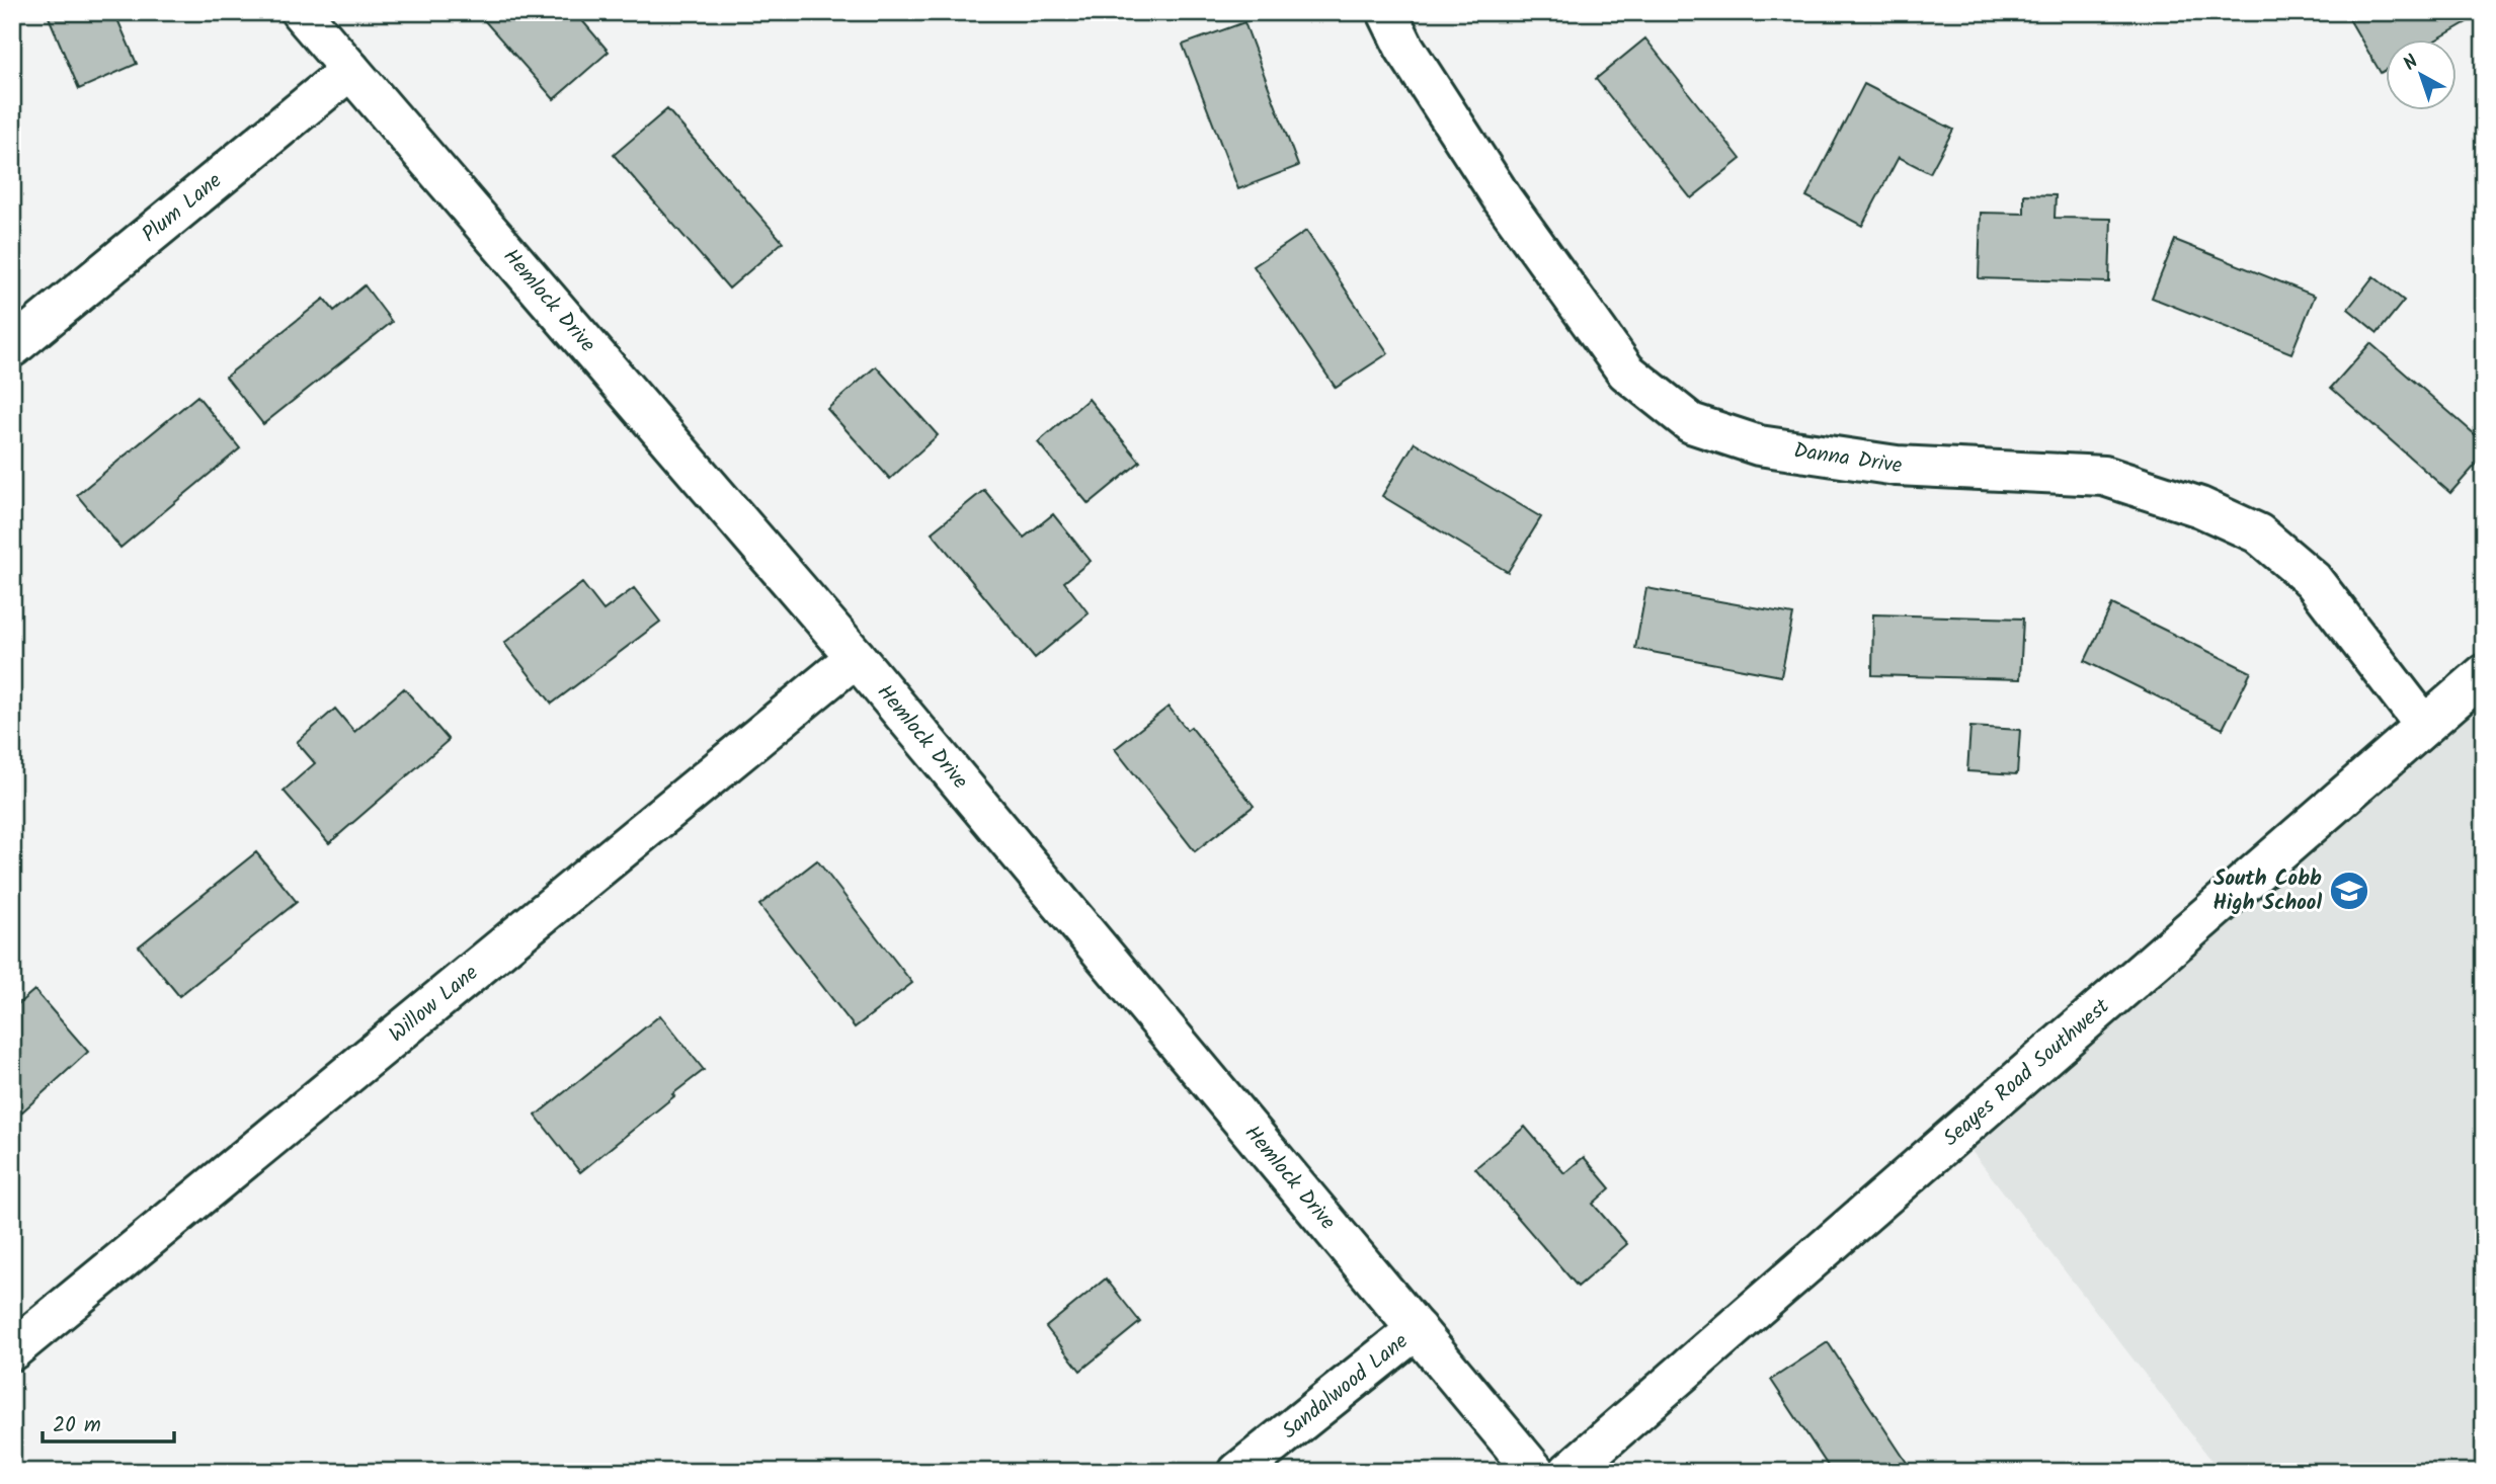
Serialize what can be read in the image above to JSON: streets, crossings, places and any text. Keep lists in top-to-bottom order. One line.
{"streets":{"street":["Plum Lane","Hemlock Drive","Danna Drive","Willow Lane","Seayes Road Southwest","Sandalwood Lane"]},"crossings":[["Plum Lane","Hemlock Drive"],["Hemlock Drive","Willow Lane"],["Hemlock Drive","Sandalwood Lane"],["Danna Drive","Seayes Road Southwest"]],"places":{"school or university":["South Cobb High School"]},"scale_bar":"20 m","north":"top left"}
